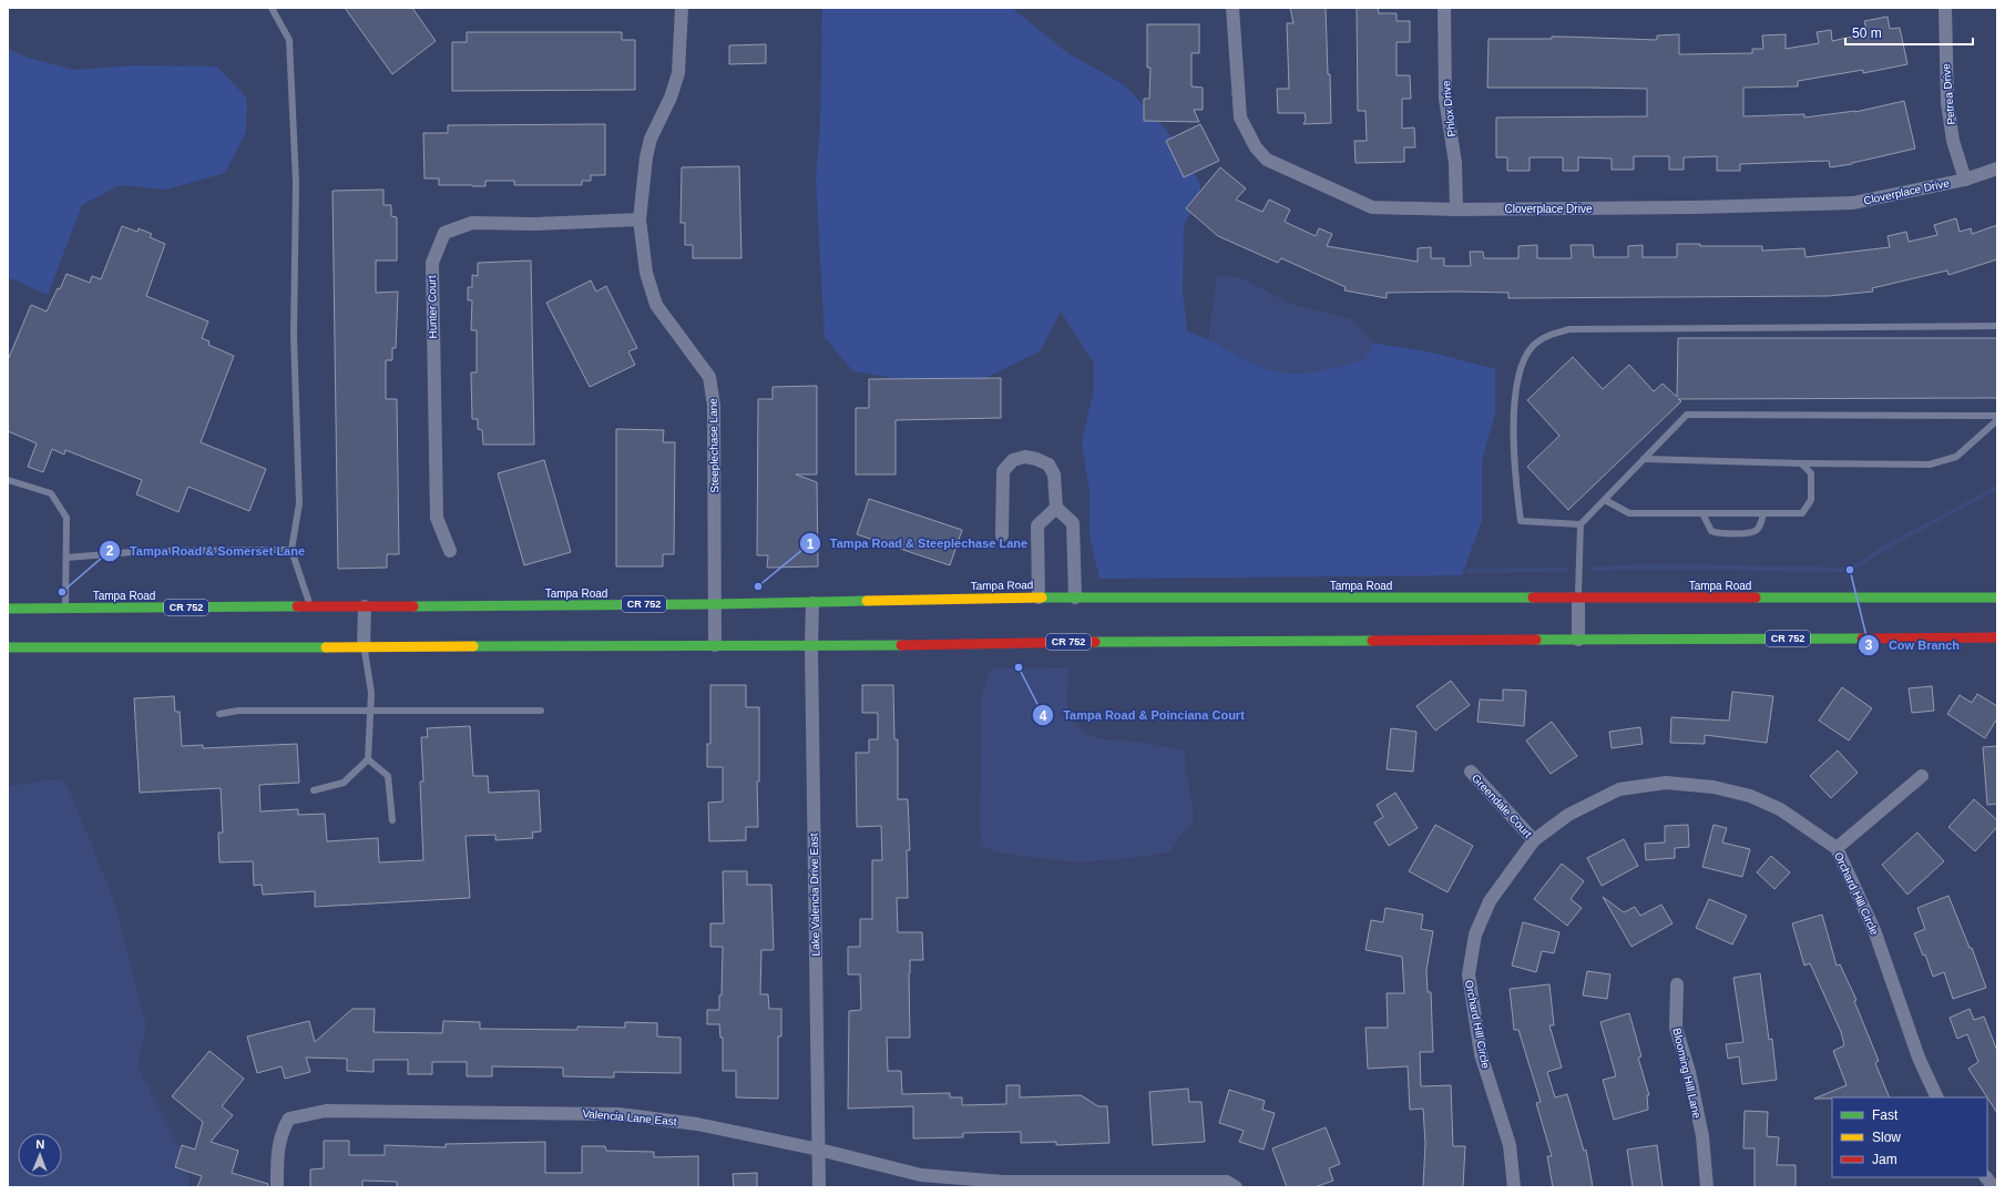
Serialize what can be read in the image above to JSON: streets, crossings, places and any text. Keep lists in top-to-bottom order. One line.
{"streets":{"main road":["Tampa Road","CR 752"],"street":["Petrea Drive","Phlox Drive","Cloverplace Drive","Hunter Court","Steeplechase Lane","Greendale Court","Orchard Hill Circle","Lake Valencia Drive East","Blooming Hill Lane","Valencia Lane East"]},"crossings":[["Petrea Drive","Cloverplace Drive"],["Phlox Drive","Cloverplace Drive"],["Hunter Court","Steeplechase Lane"],["Steeplechase Lane","Tampa Road"],["Steeplechase Lane","CR 752"],["Tampa Road","Lake Valencia Drive East"],["CR 752","Lake Valencia Drive East"],["Greendale Court","Orchard Hill Circle"],["Lake Valencia Drive East","Valencia Lane East"]],"places":["Cow Branch","Tampa Road & Steeplechase Lane","Tampa Road & Somerset Lane","Tampa Road & Poinciana Court"],"legend":["Fast","Slow","Jam"],"scale_bar":"50 m","north":"top"}
